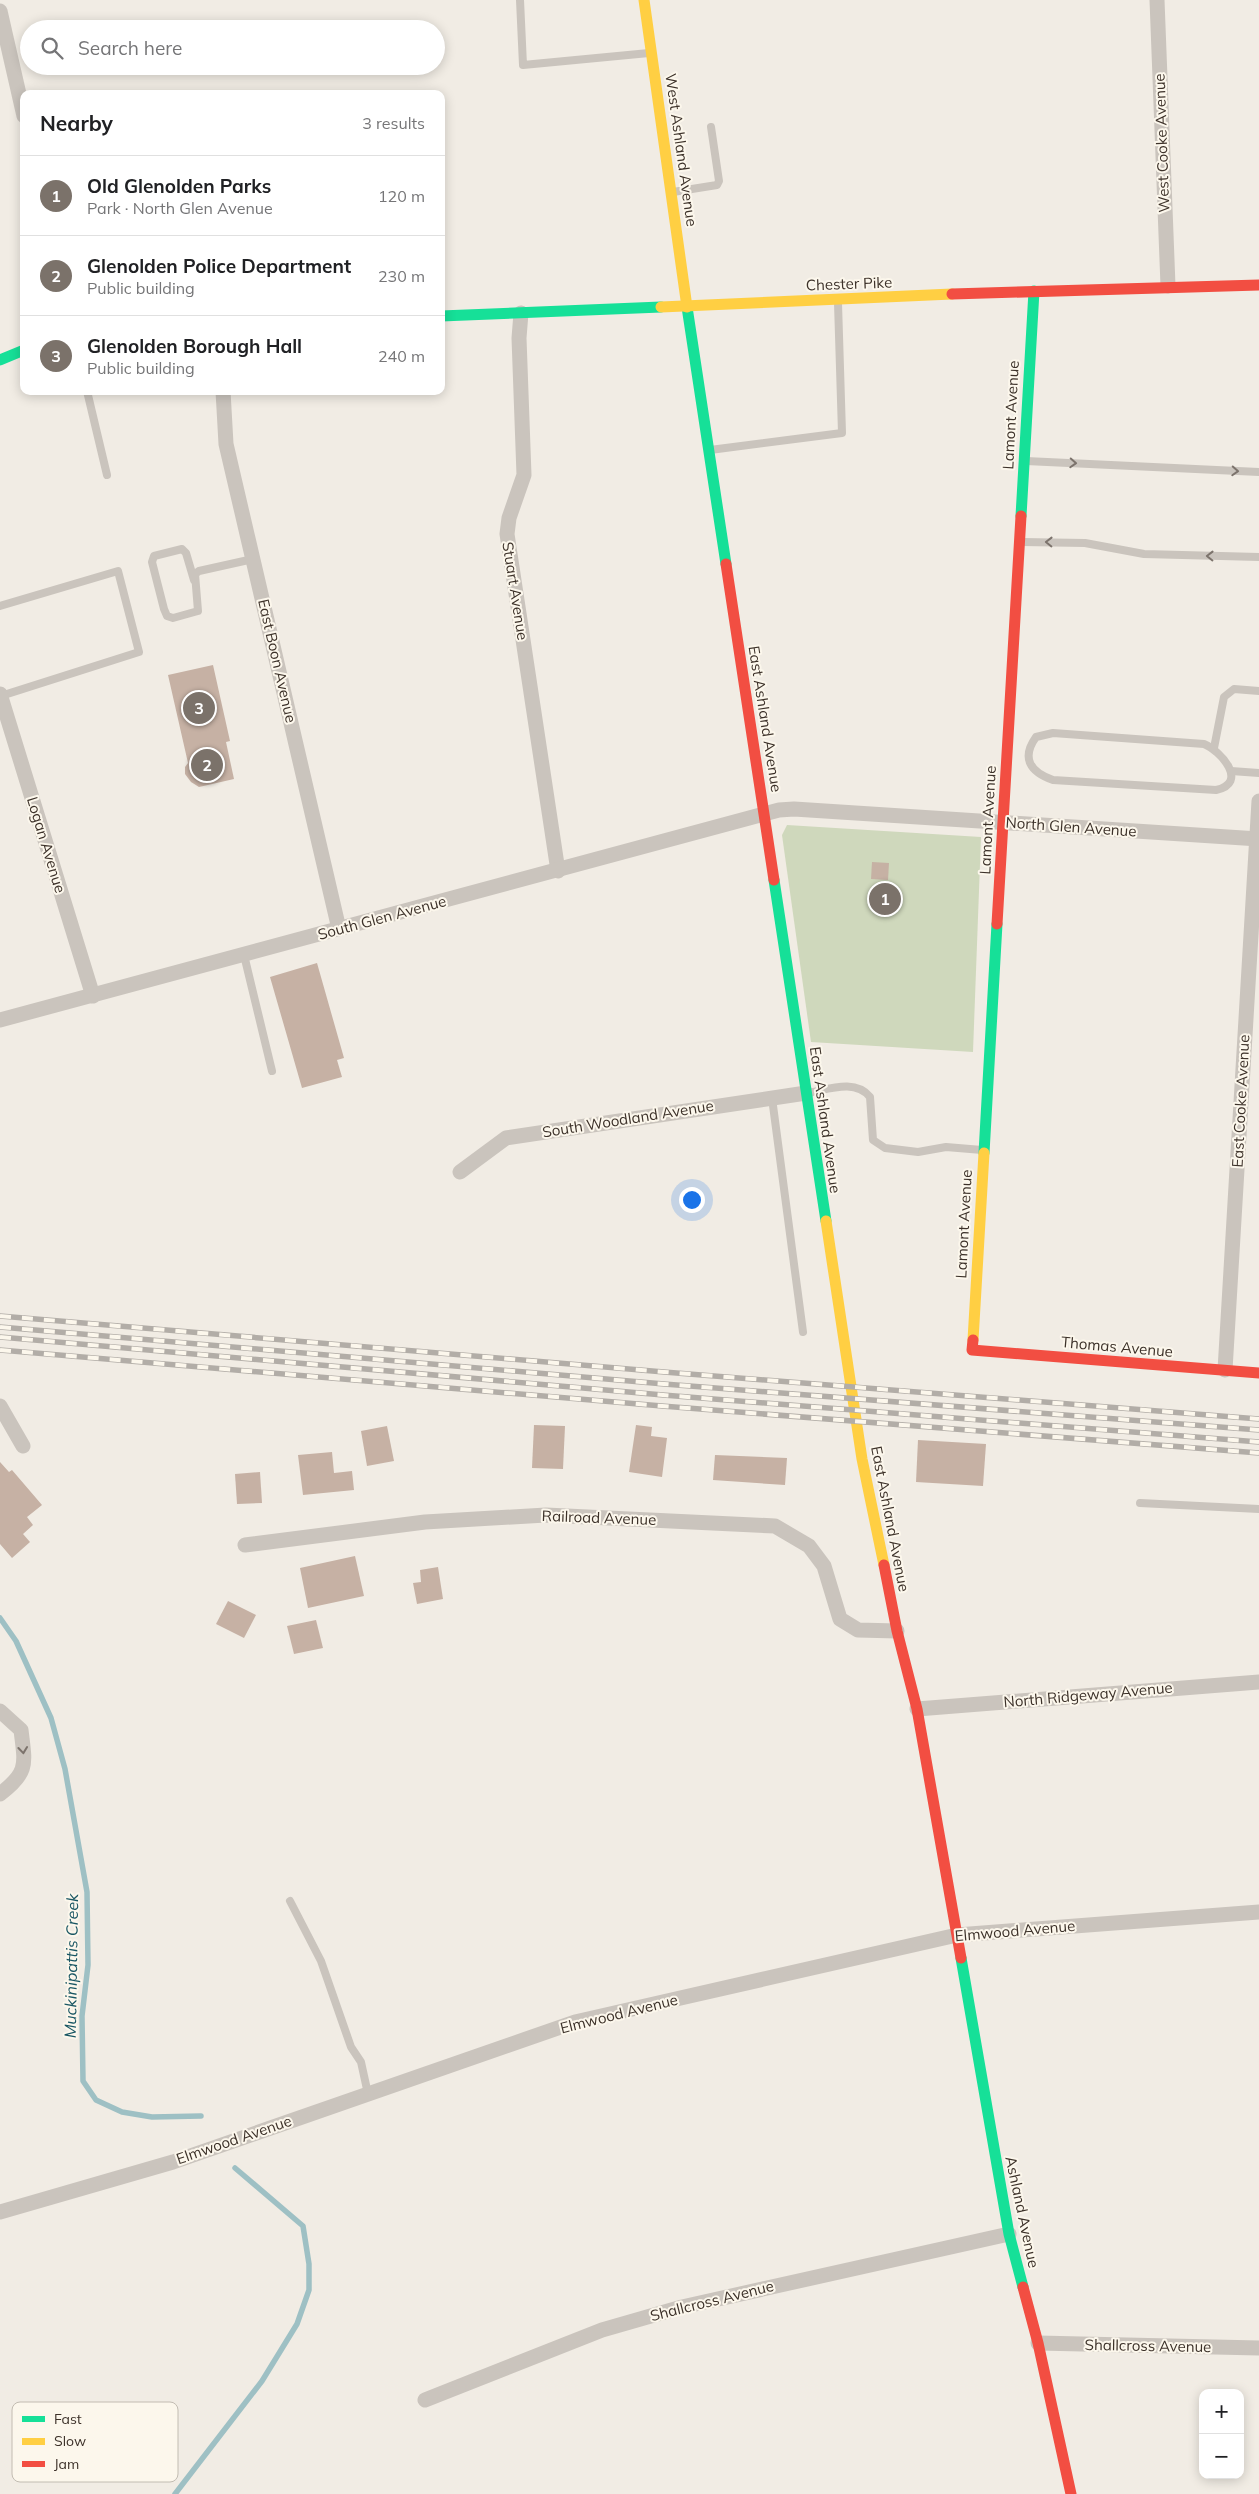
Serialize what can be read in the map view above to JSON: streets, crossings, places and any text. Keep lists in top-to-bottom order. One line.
{"streets":{"street":["West Cooke Avenue","West Ashland Avenue","Chester Pike","Lamont Avenue","Stuart Avenue","East Boon Avenue","East Ashland Avenue","North Glen Avenue","Logan Avenue","South Glen Avenue","East Cooke Avenue","South Woodland Avenue","Thomas Avenue","Railroad Avenue","North Ridgeway Avenue","Elmwood Avenue","Ashland Avenue","Shallcross Avenue"]},"crossings":[["West Cooke Avenue","Chester Pike"],["West Ashland Avenue","Chester Pike"],["West Ashland Avenue","East Ashland Avenue"],["Chester Pike","Lamont Avenue"],["Chester Pike","Stuart Avenue"],["Chester Pike","East Ashland Avenue"],["Lamont Avenue","North Glen Avenue"],["Lamont Avenue","Thomas Avenue"],["Stuart Avenue","South Glen Avenue"],["East Boon Avenue","South Glen Avenue"],["East Ashland Avenue","North Glen Avenue"],["East Ashland Avenue","South Glen Avenue"],["East Ashland Avenue","South Woodland Avenue"],["East Ashland Avenue","Railroad Avenue"],["East Ashland Avenue","North Ridgeway Avenue"],["East Ashland Avenue","Elmwood Avenue"],["East Ashland Avenue","Ashland Avenue"],["North Glen Avenue","South Glen Avenue"],["North Glen Avenue","East Cooke Avenue"],["Logan Avenue","South Glen Avenue"],["East Cooke Avenue","Thomas Avenue"],["Elmwood Avenue","Ashland Avenue"],["Ashland Avenue","Shallcross Avenue"]],"water":["Muckinipattis Creek"],"legend":["Fast","Slow","Jam"],"page":{"search":"Search here","heading":["Nearby","3 results"],"list":[{"mark":"1","name":"Old Glenolden Parks","note":"Park · North Glen Avenue","value":"120 m"},{"mark":"2","name":"Glenolden Police Department","note":"Public building","value":"230 m"},{"mark":"3","name":"Glenolden Borough Hall","note":"Public building","value":"240 m"}],"pins":["3","2","1"],"map_buttons":["+","−"]}}
